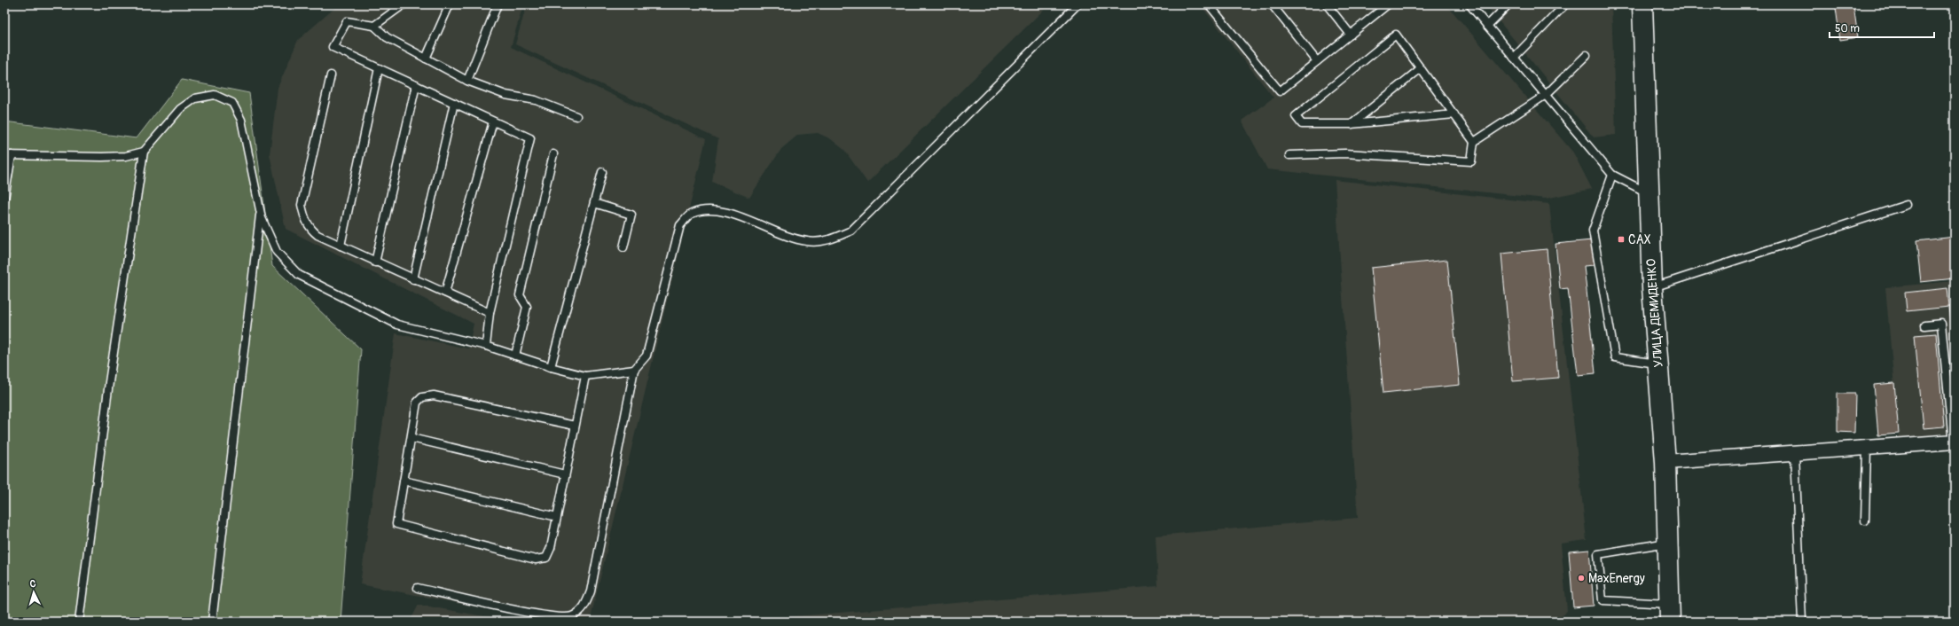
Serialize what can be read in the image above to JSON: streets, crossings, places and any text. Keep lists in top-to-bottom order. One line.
{"streets":{"main road":["УЛИЦА ДЕМИДЕНКО"]},"places":{"transit":["САХ"],"other":["MaxEnergy"]},"scale_bar":"50 m","north":"top"}
